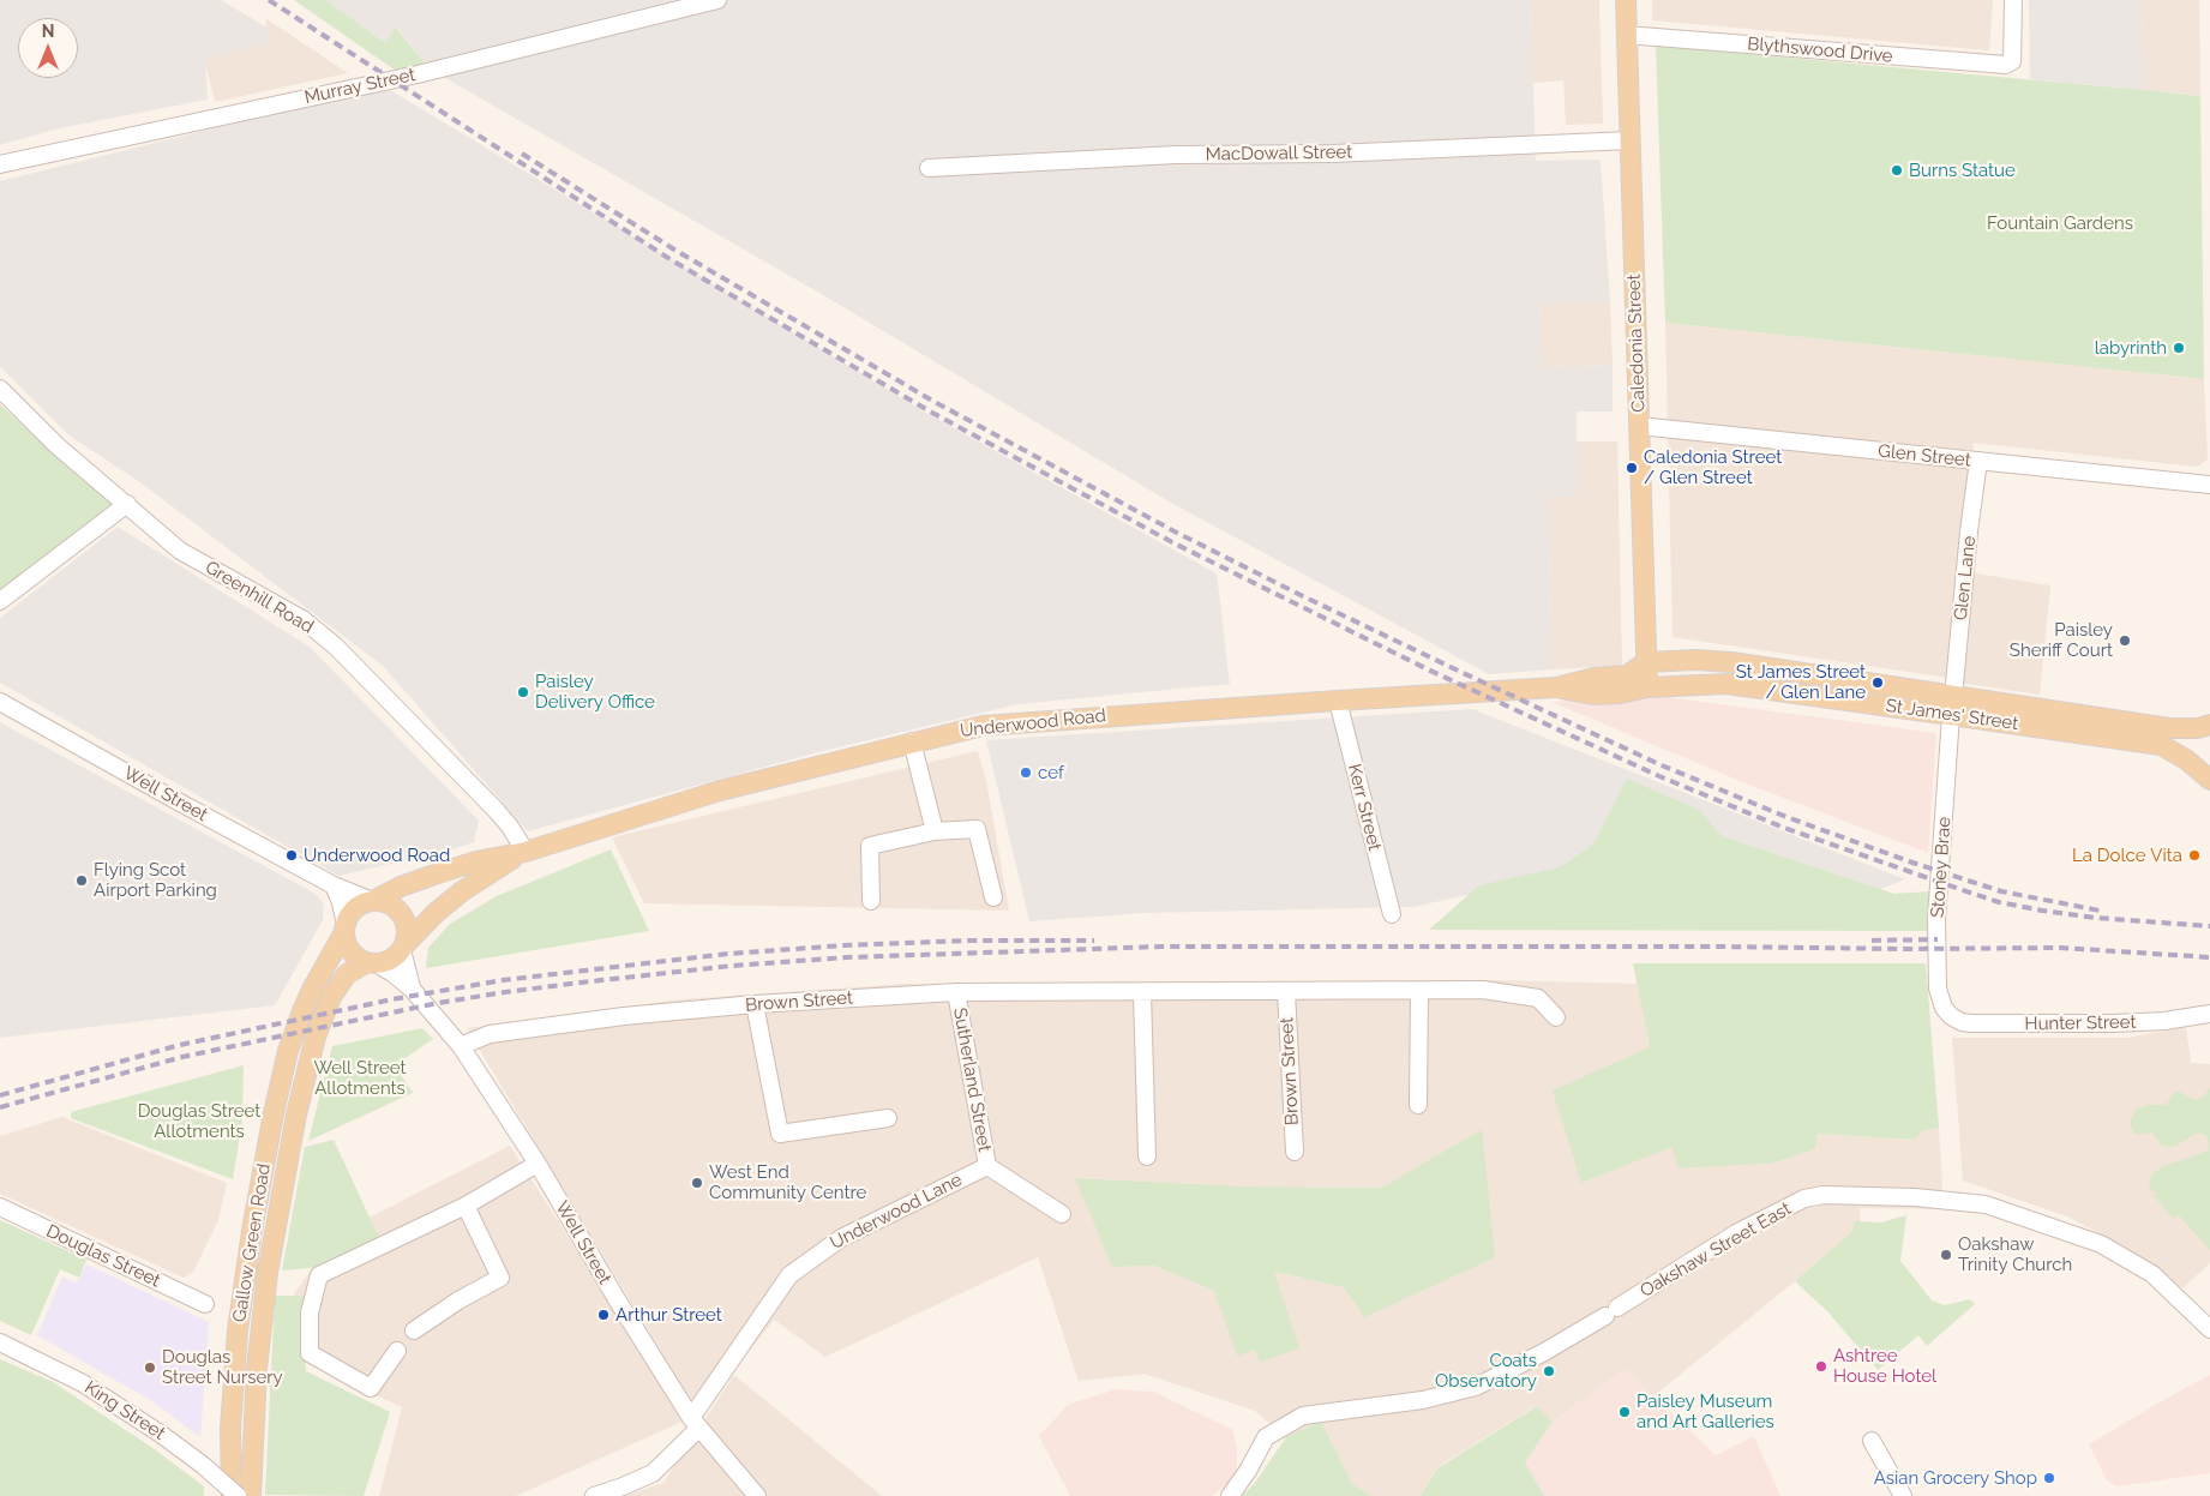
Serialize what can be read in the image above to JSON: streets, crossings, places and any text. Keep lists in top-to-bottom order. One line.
{"streets":{"main road":["Caledonia Street","St James' Street","Underwood Road","Gallow Green Road"],"street":["Blythswood Drive","Murray Street","MacDowall Street","Glen Street","Glen Lane","Greenhill Road","Well Street","Kerr Street","Stoney Brae","Brown Street","Hunter Street","Sutherland Street","Underwood Lane","Oakshaw Street East","Douglas Street","King Street"]},"crossings":[["Blythswood Drive","Caledonia Street"],["MacDowall Street","Caledonia Street"],["Caledonia Street","Glen Street"],["Caledonia Street","St James' Street"],["Caledonia Street","Underwood Road"],["Glen Street","Glen Lane"],["Glen Lane","St James' Street"],["Glen Lane","Stoney Brae"],["Greenhill Road","Underwood Road"],["St James' Street","Underwood Road"],["St James' Street","Stoney Brae"],["Underwood Road","Well Street"],["Underwood Road","Kerr Street"],["Underwood Road","Gallow Green Road"],["Well Street","Brown Street"],["Well Street","Underwood Lane"],["Well Street","Gallow Green Road"],["Stoney Brae","Hunter Street"],["Brown Street","Sutherland Street"],["Sutherland Street","Underwood Lane"]],"parks":["Fountain Gardens","Well Street Allotments","Douglas Street Allotments"],"places":["Burns Statue","labyrinth","Caledonia Street / Glen Street","Paisley Sheriff Court","St James Street / Glen Lane","Paisley Delivery Office","cef","Underwood Road","La Dolce Vita","Flying Scot Airport Parking","West End Community Centre","Oakshaw Trinity Church","Arthur Street","Ashtree House Hotel","Douglas Street Nursery","Coats Observatory","Paisley Museum and Art Galleries","Asian Grocery Shop"],"north":"top"}
